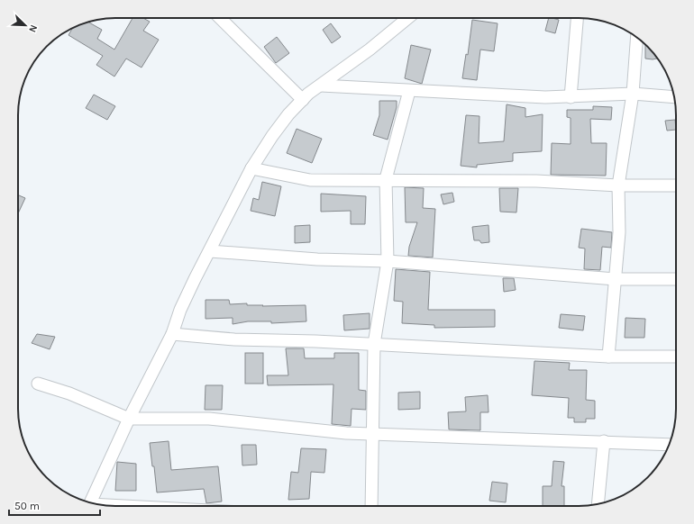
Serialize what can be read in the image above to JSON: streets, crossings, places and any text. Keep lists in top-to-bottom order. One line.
{"scale_bar":"50 m","north":"bottom right"}
